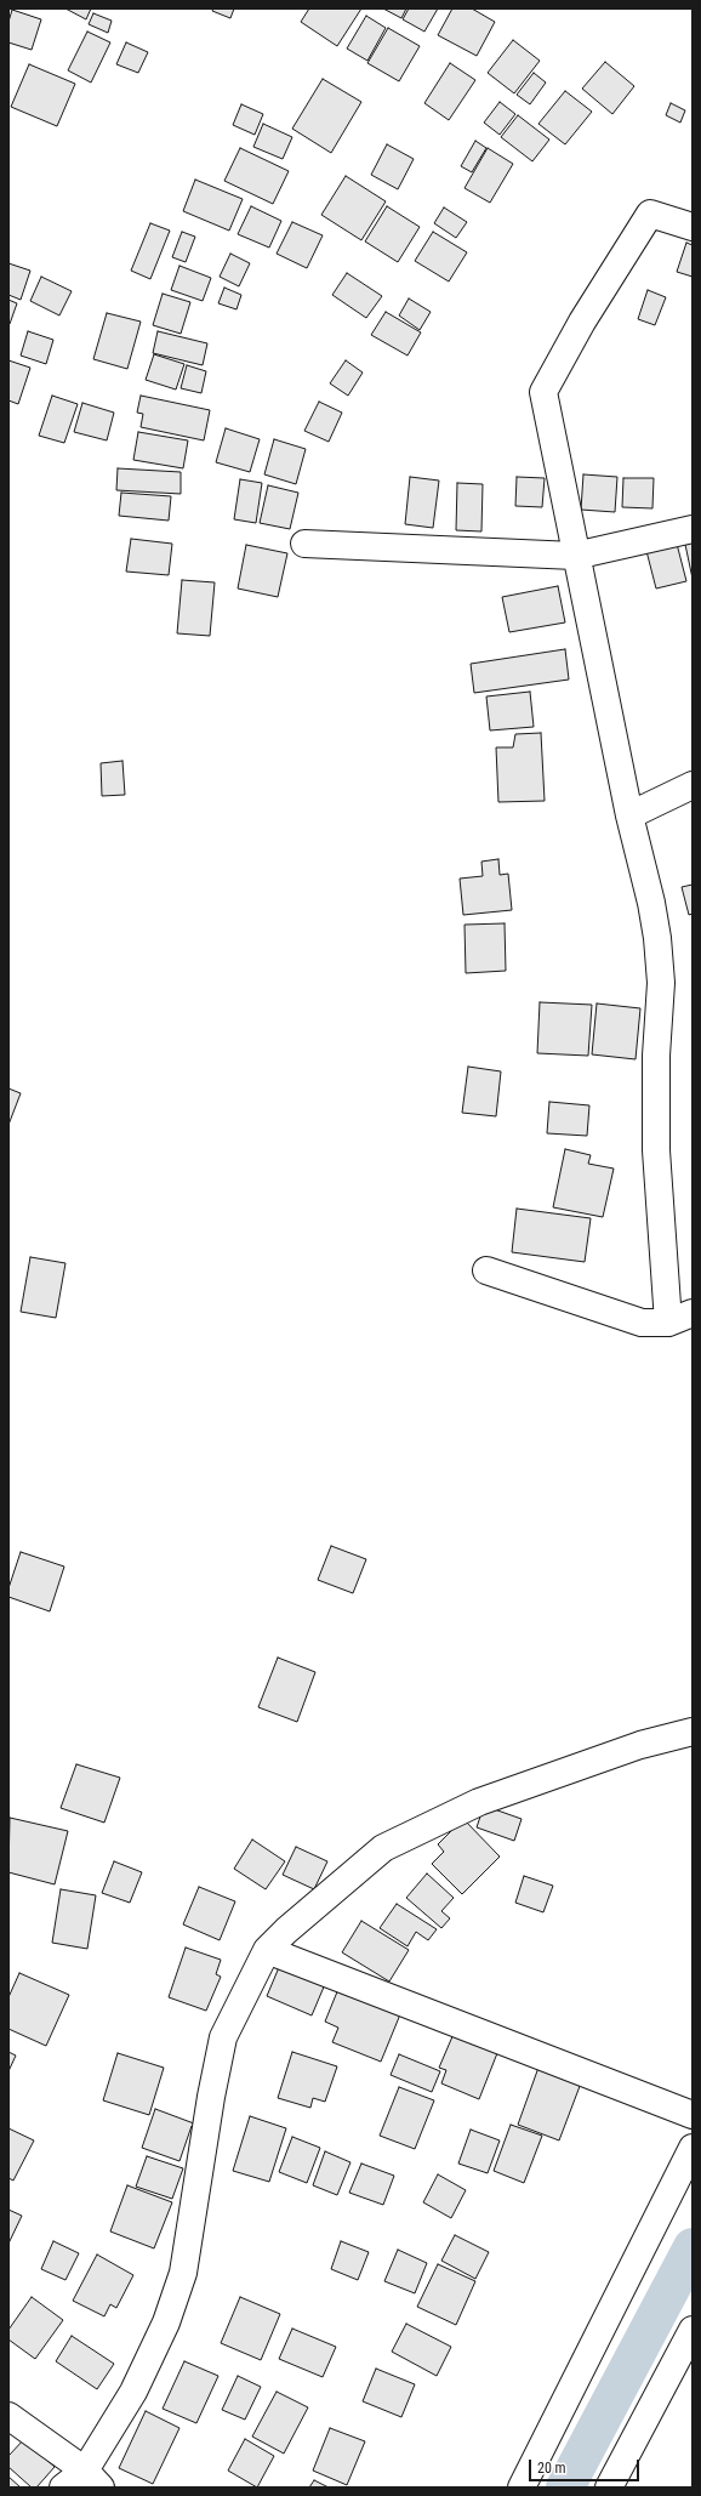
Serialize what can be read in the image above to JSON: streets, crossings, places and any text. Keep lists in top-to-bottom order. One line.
{"scale_bar":"20 m"}
